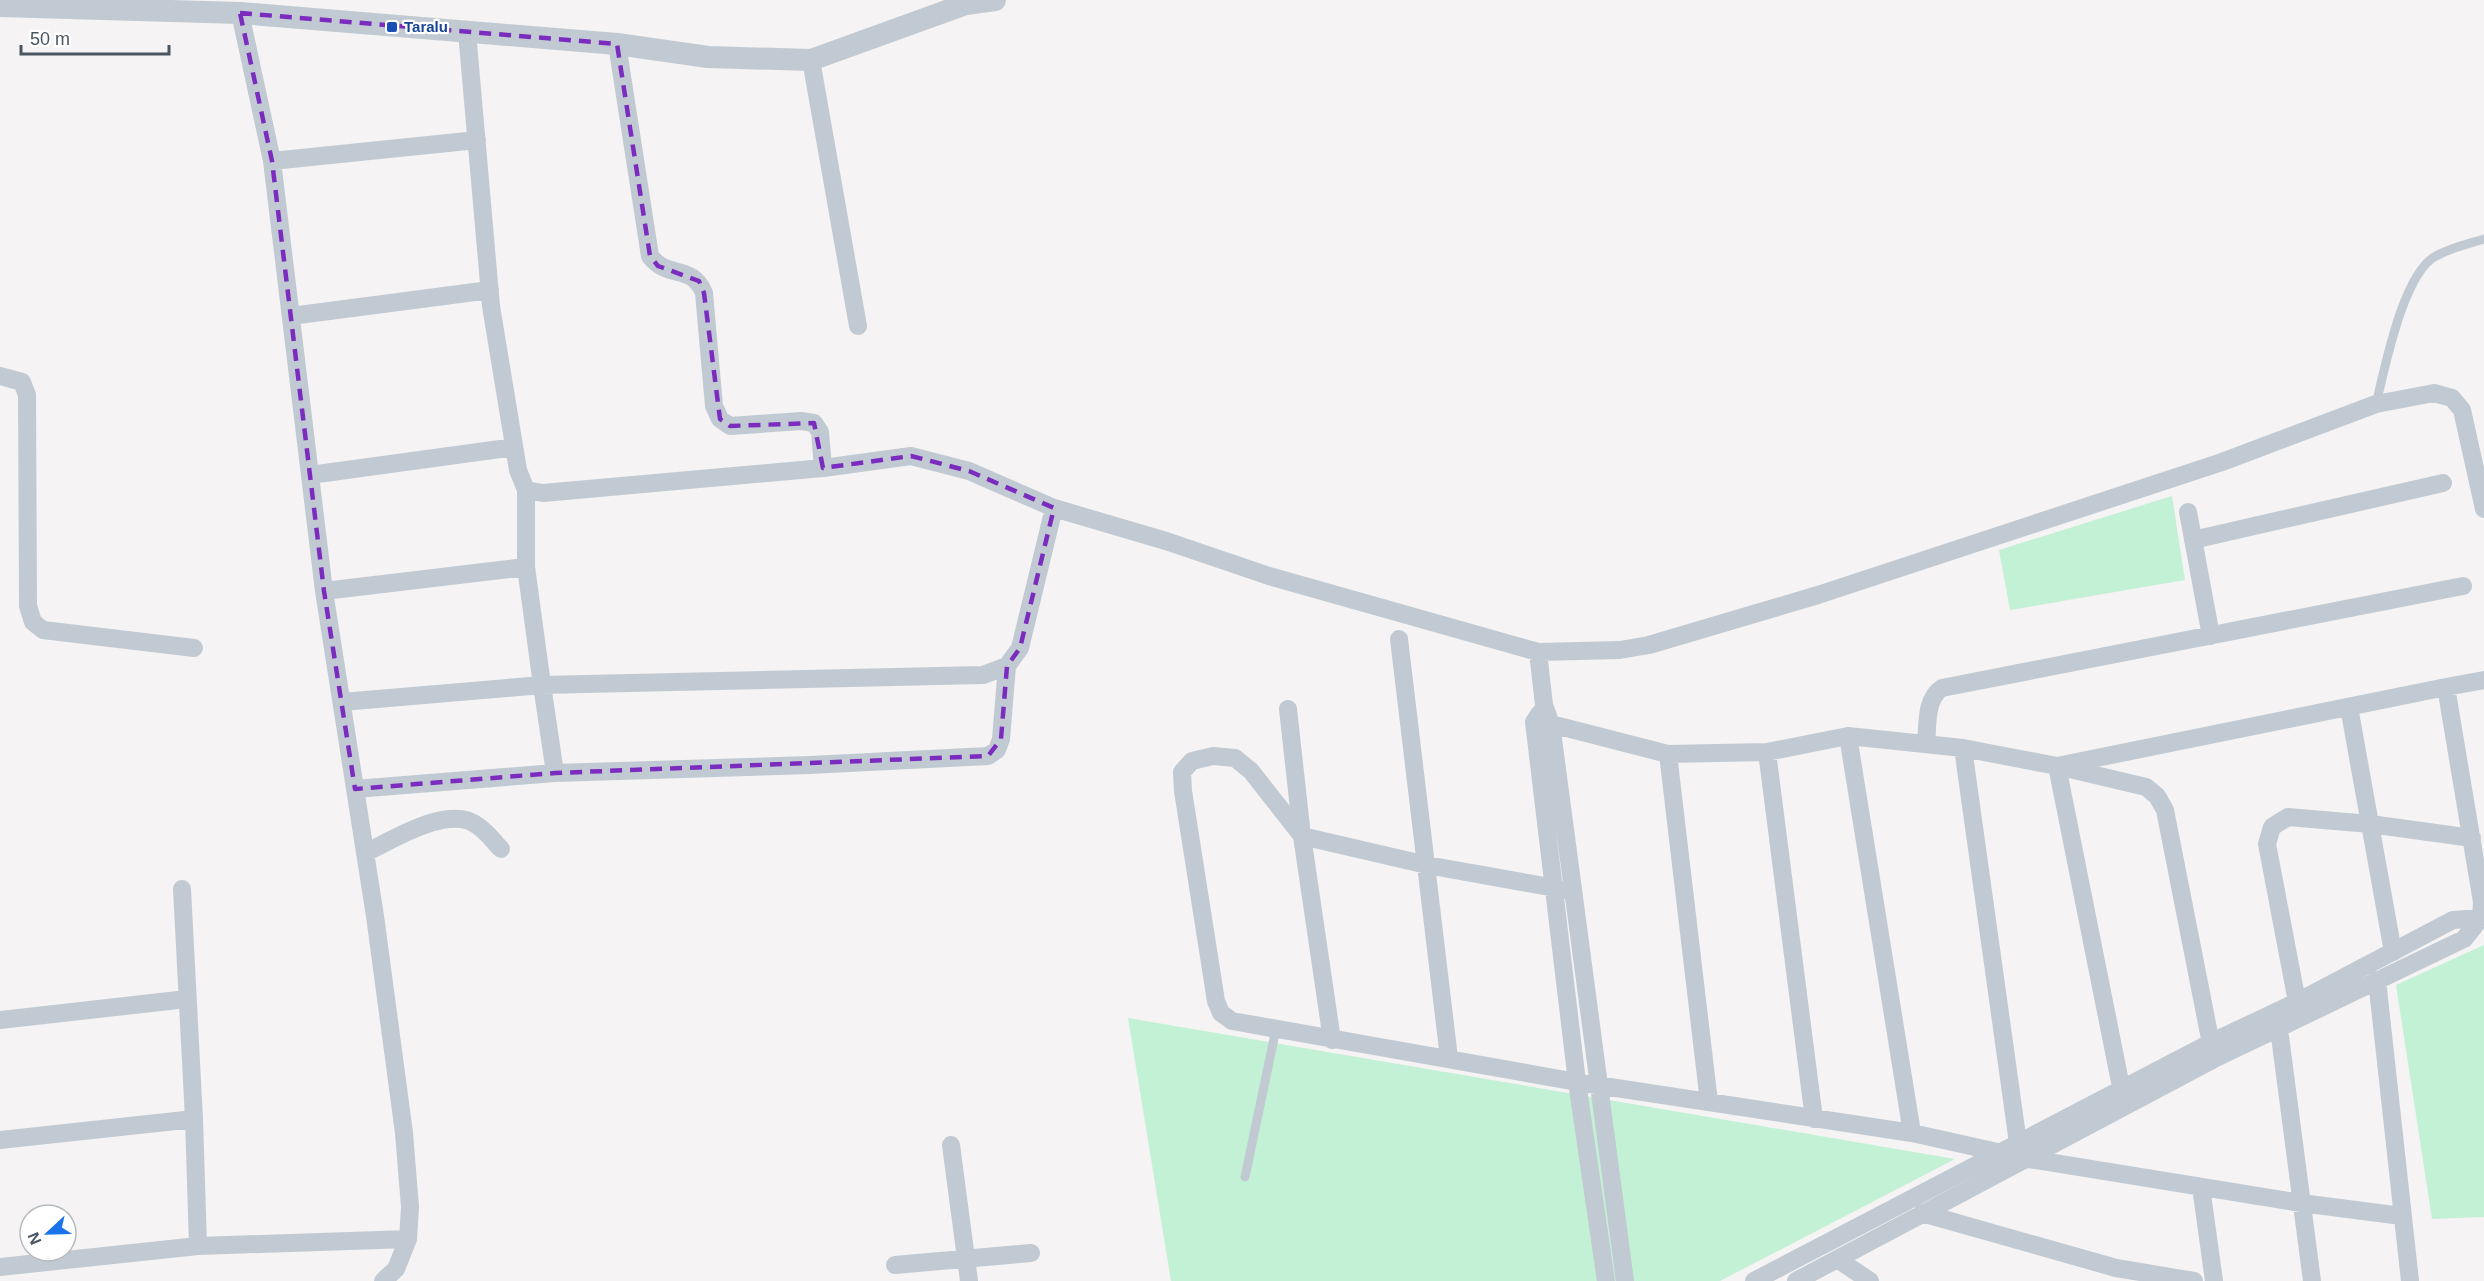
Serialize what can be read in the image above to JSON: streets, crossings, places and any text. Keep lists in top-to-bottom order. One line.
{"places":{"transit":["Taralu"]},"scale_bar":"50 m","north":"left"}
